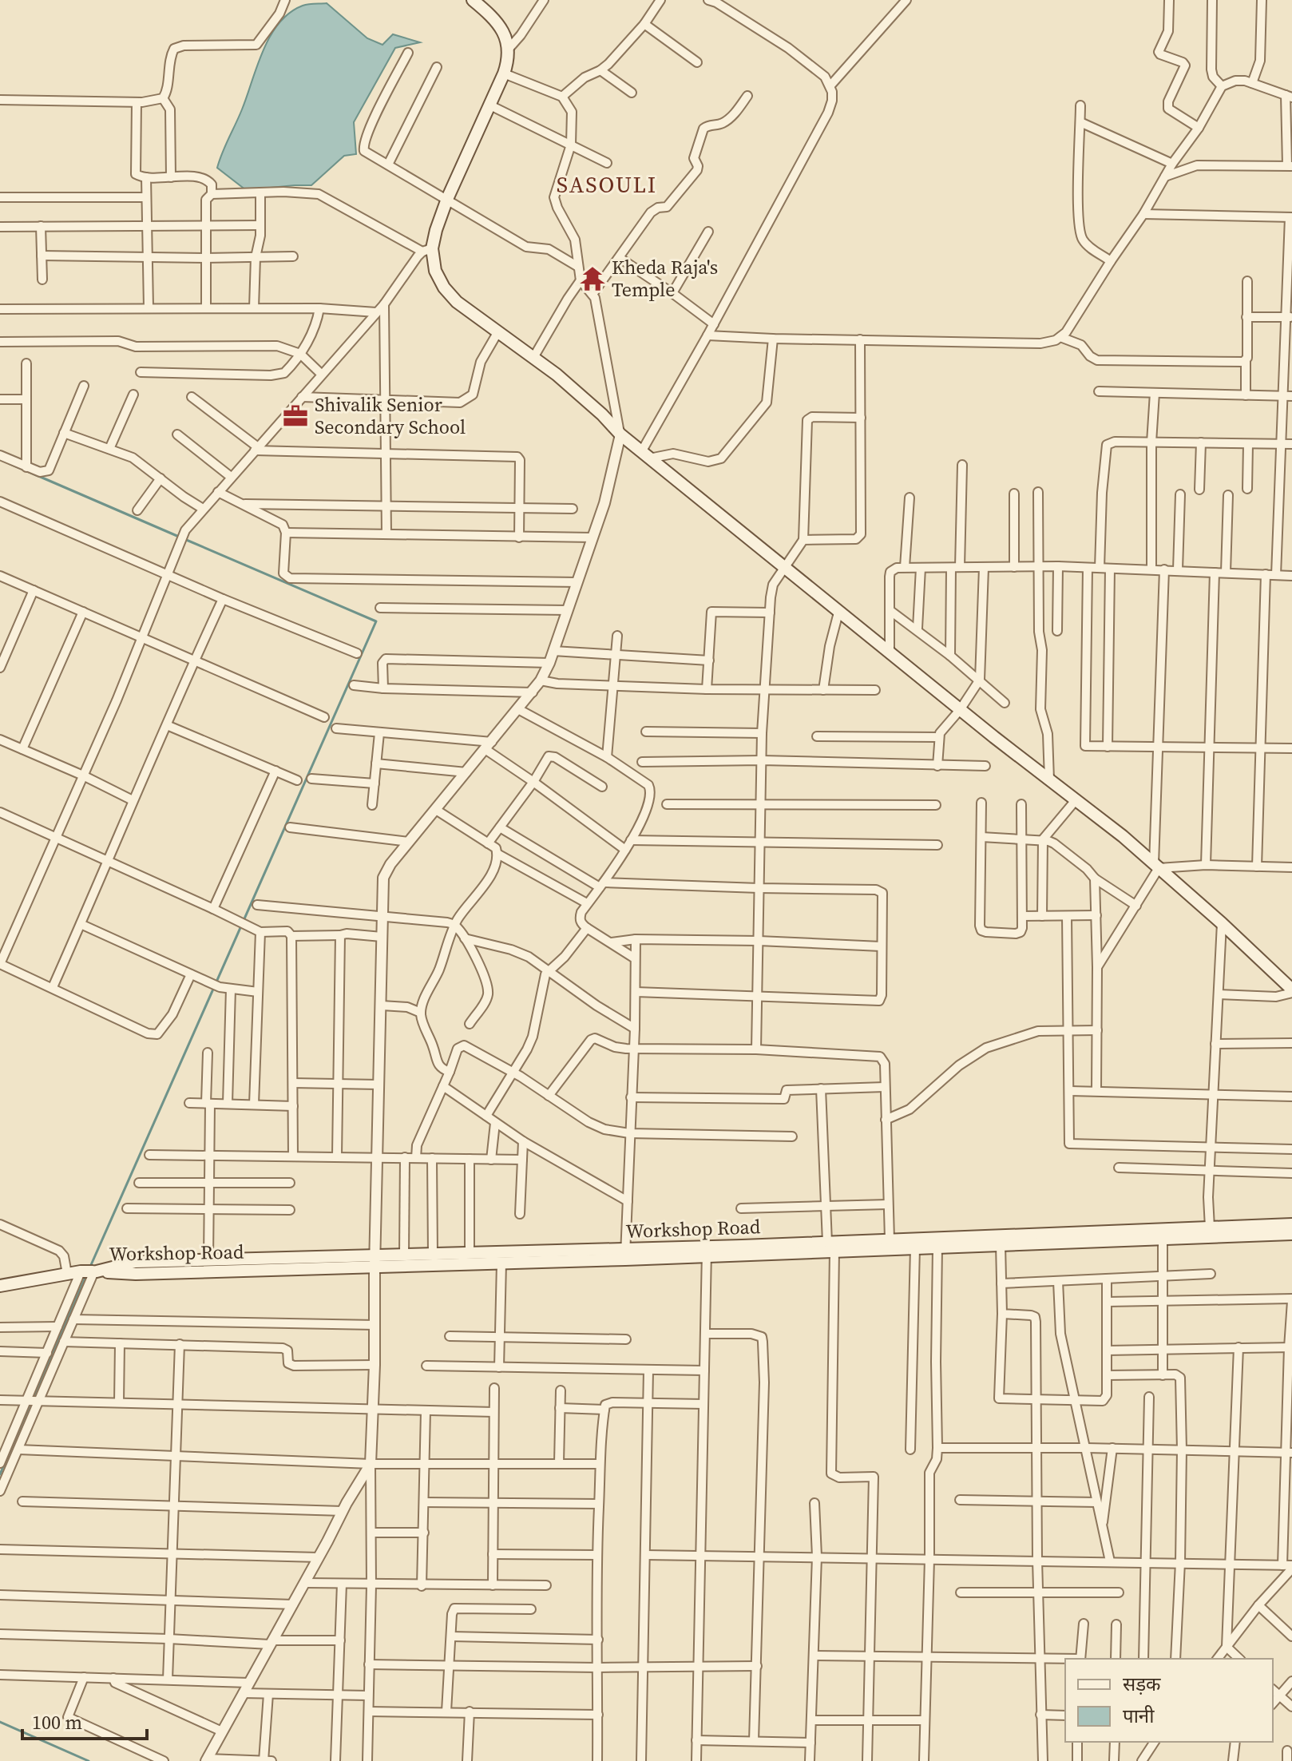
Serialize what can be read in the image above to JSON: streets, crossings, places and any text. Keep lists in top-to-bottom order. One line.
{"streets":{"main road":["Workshop Road"]},"districts":["SASOULI"],"places":{"temple":["Kheda Raja's Temple"],"office":["Shivalik Senior Secondary School"]},"legend":["सड़क","पानी"],"scale_bar":"100 m"}
